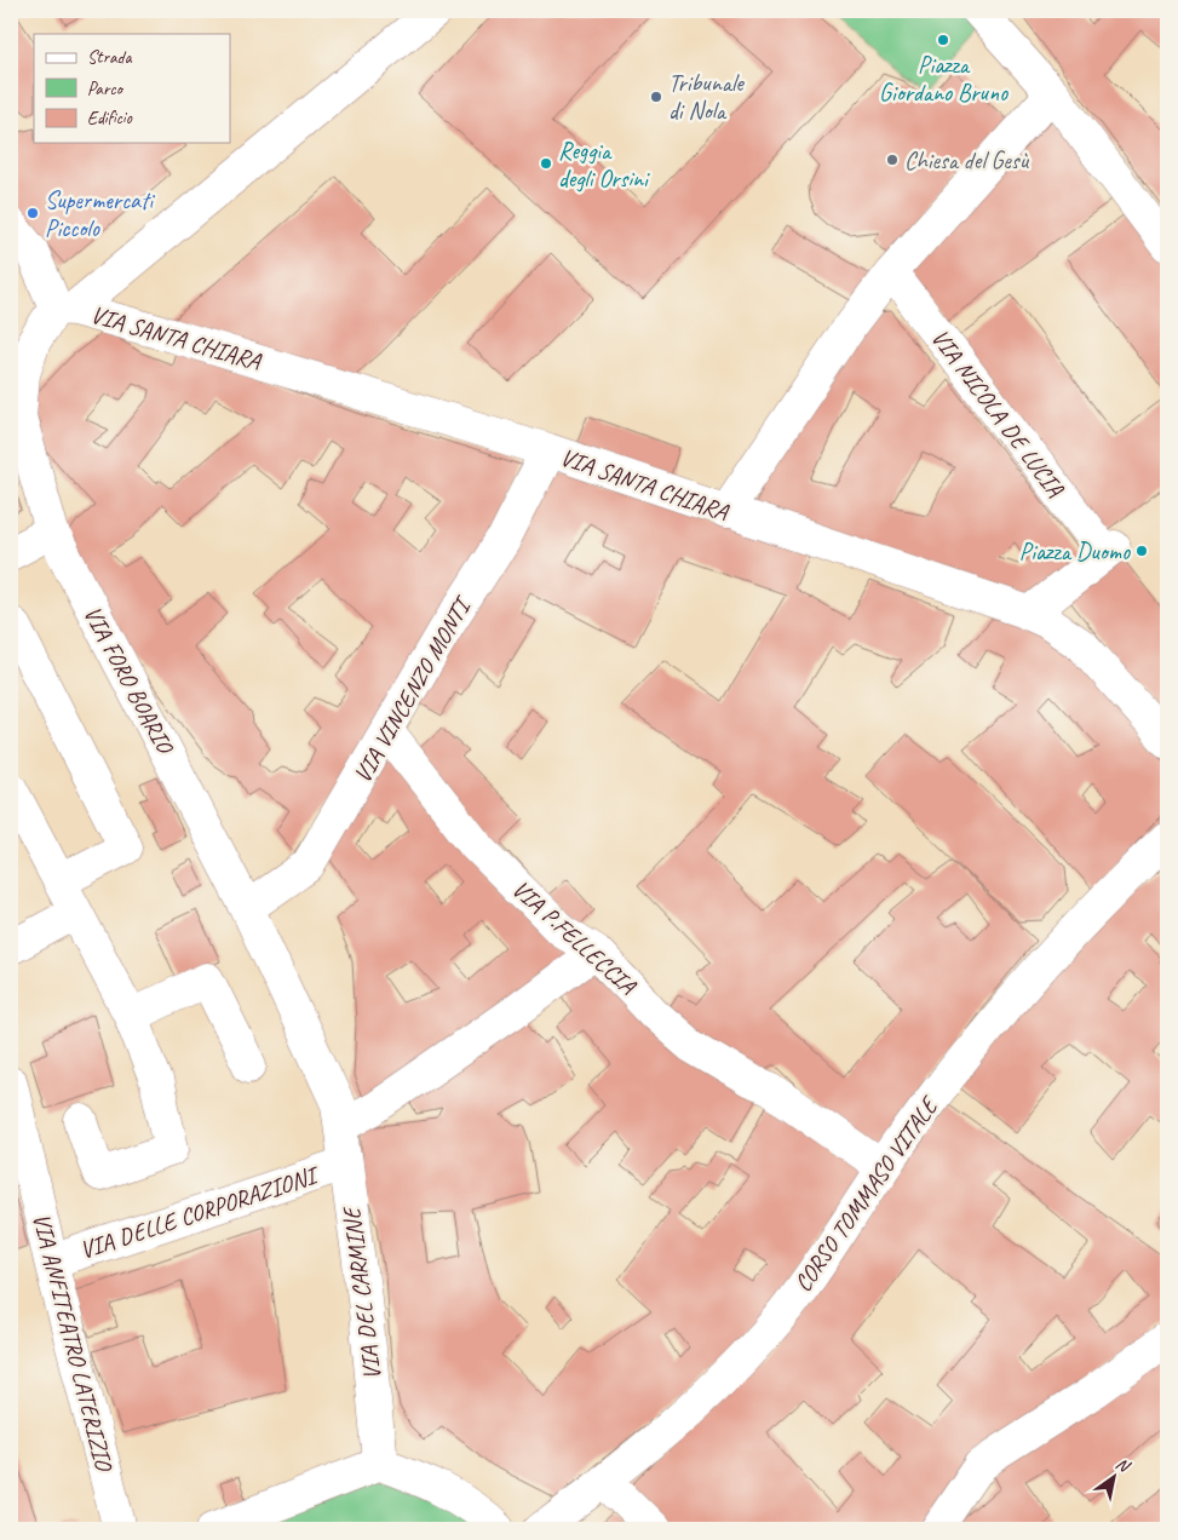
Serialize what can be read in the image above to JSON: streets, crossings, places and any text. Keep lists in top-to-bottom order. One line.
{"streets":{"street":["VIA SANTA CHIARA","VIA NICOLA DE LUCIA","VIA FORO BOARIO","VIA VINCENZO MONTI","VIA P.FELLECCIA","CORSO TOMMASO VITALE","VIA DELLE CORPORAZIONI","VIA DEL CARMINE","VIA ANFITEATRO LATERIZIO"]},"crossings":[["VIA SANTA CHIARA","VIA NICOLA DE LUCIA"],["VIA SANTA CHIARA","VIA FORO BOARIO"],["VIA SANTA CHIARA","VIA VINCENZO MONTI"],["VIA FORO BOARIO","VIA VINCENZO MONTI"],["VIA FORO BOARIO","VIA DEL CARMINE"],["VIA VINCENZO MONTI","VIA P.FELLECCIA"],["VIA P.FELLECCIA","CORSO TOMMASO VITALE"],["VIA DELLE CORPORAZIONI","VIA DEL CARMINE"],["VIA DELLE CORPORAZIONI","VIA ANFITEATRO LATERIZIO"]],"places":["Piazza Giordano Bruno","Tribunale di Nola","Chiesa del Gesù","Reggia degli Orsini","Supermercati Piccolo","Piazza Duomo"],"legend":["Strada","Parco","Edificio"],"north":"top right"}
